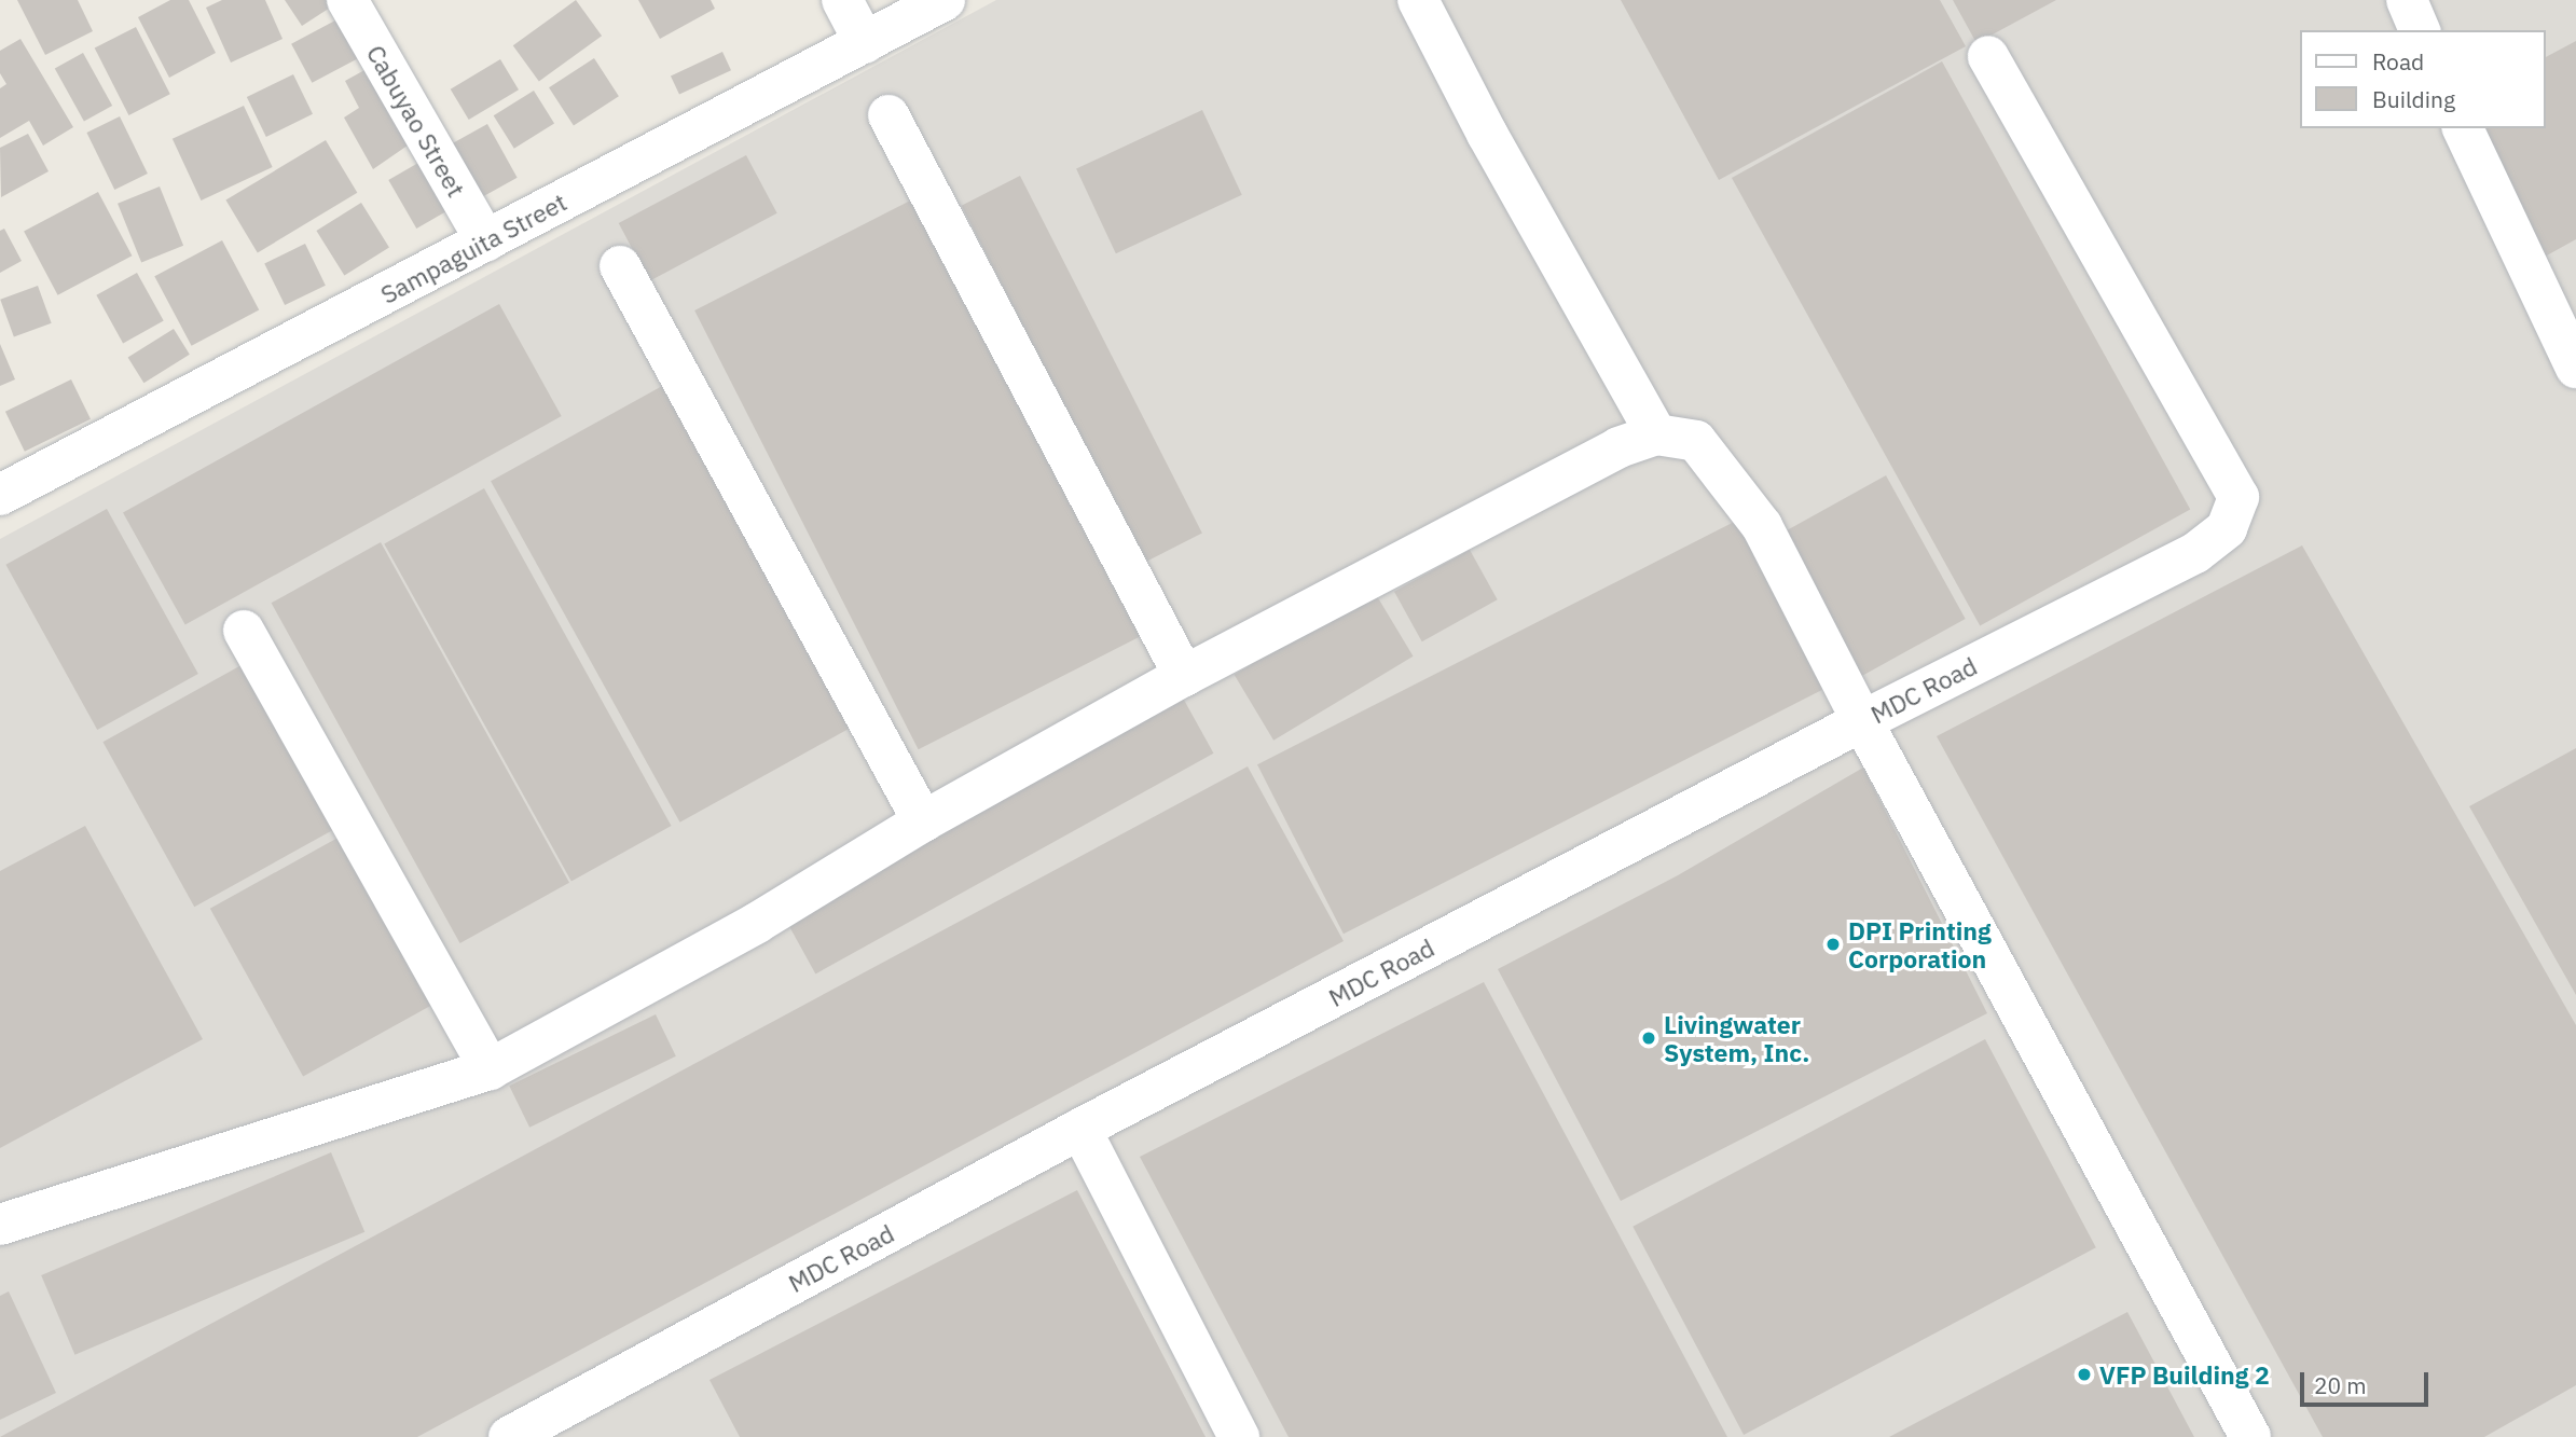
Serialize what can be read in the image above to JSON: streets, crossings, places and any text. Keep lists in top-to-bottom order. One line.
{"streets":{"street":["Cabuyao Street","Sampaguita Street","MDC Road"]},"crossings":[["Cabuyao Street","Sampaguita Street"]],"places":["DPI Printing Corporation","Livingwater System, Inc.","VFP Building 2"],"legend":["Road","Building"],"scale_bar":"20 m"}
